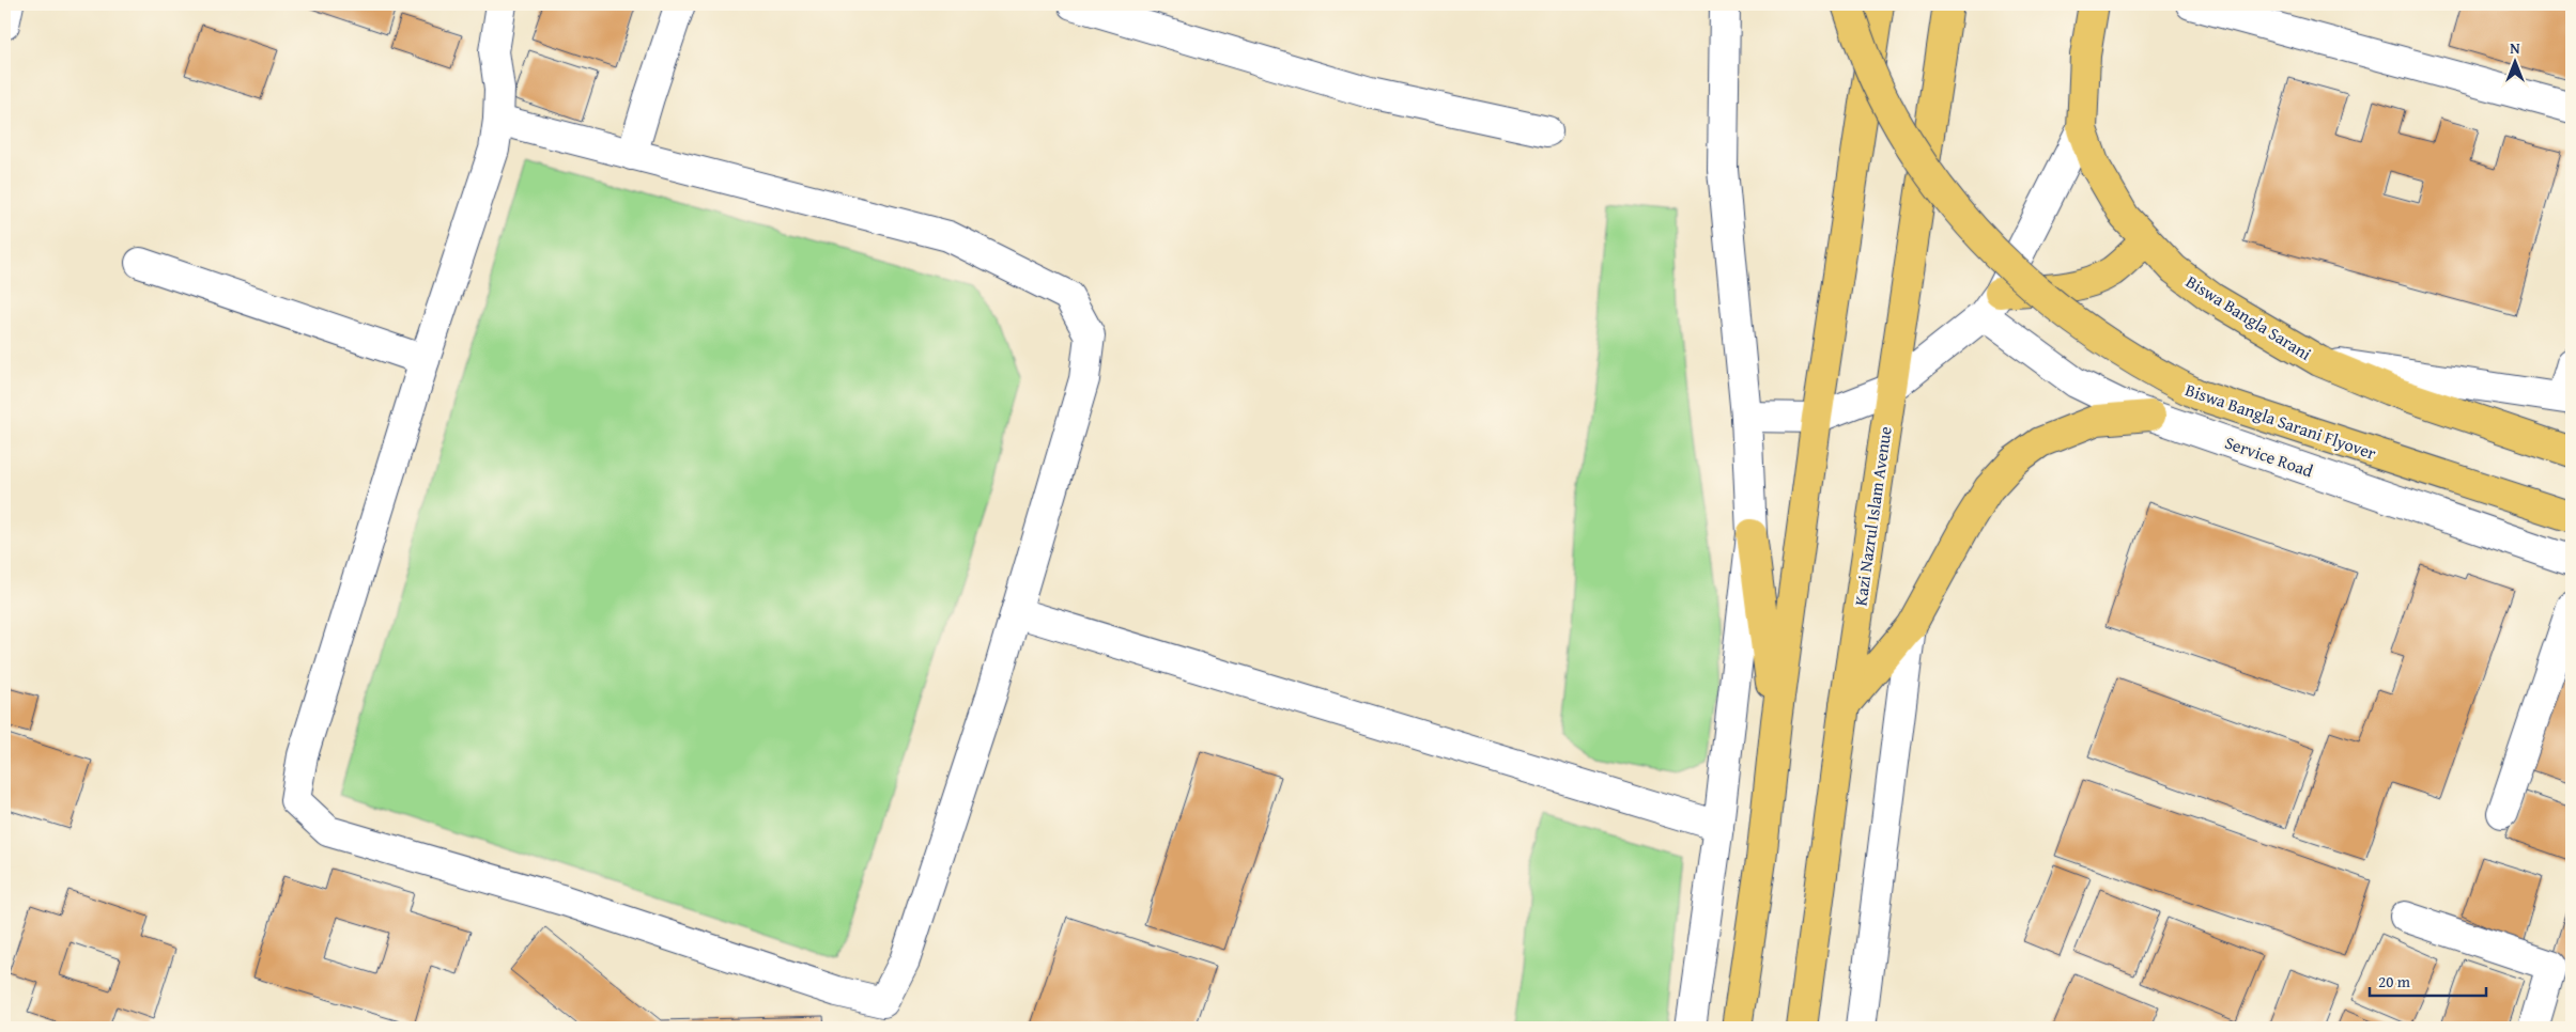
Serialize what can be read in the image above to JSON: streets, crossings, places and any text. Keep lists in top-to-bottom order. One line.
{"streets":{"main road":["Biswa Bangla Sarani","Biswa Bangla Sarani Flyover","Kazi Nazrul Islam Avenue"],"street":["Service Road"]},"scale_bar":"20 m","north":"top"}
